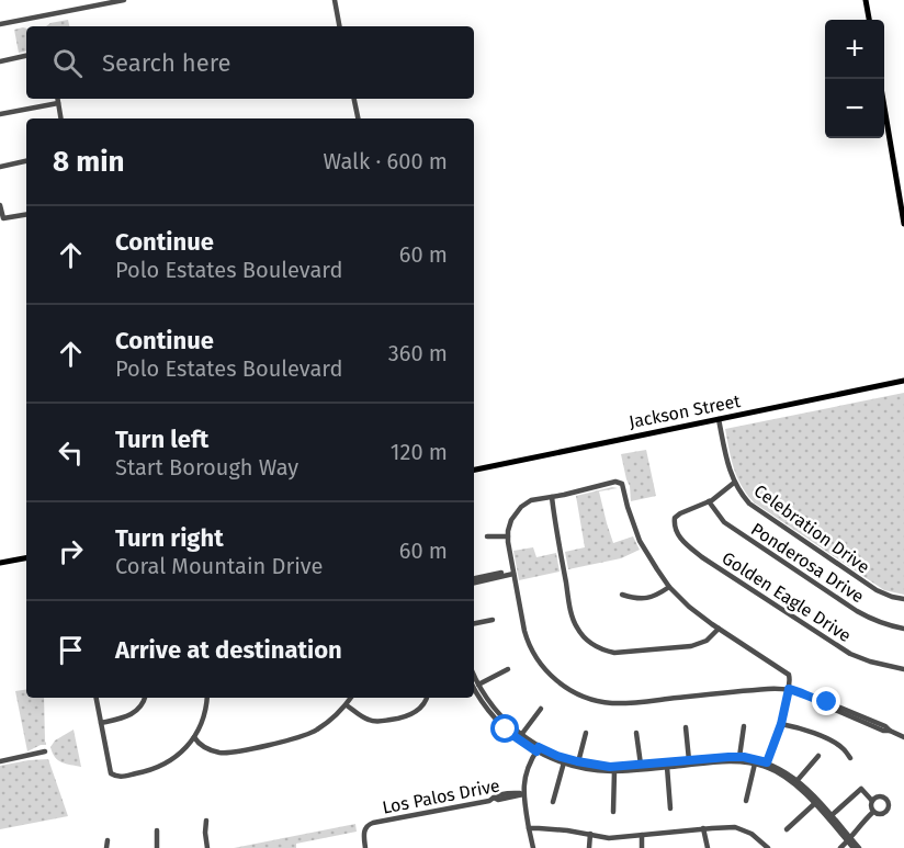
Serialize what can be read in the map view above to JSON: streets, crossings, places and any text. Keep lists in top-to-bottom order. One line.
{"streets":{"main road":["Jackson Street"],"street":["Celebration Drive","Ponderosa Drive","Golden Eagle Drive","Los Palos Drive"]},"crossings":[["Jackson Street","Celebration Drive"],["Ponderosa Drive","Golden Eagle Drive"]],"page":{"map_buttons":["+","−"],"search":"Search here","heading":["8 min","Walk · 600 m"],"list":[["Continue","Polo Estates Boulevard","60 m"],["Continue","Polo Estates Boulevard","360 m"],["Turn left","Start Borough Way","120 m"],["Turn right","Coral Mountain Drive","60 m"],"Arrive at destination"]}}
